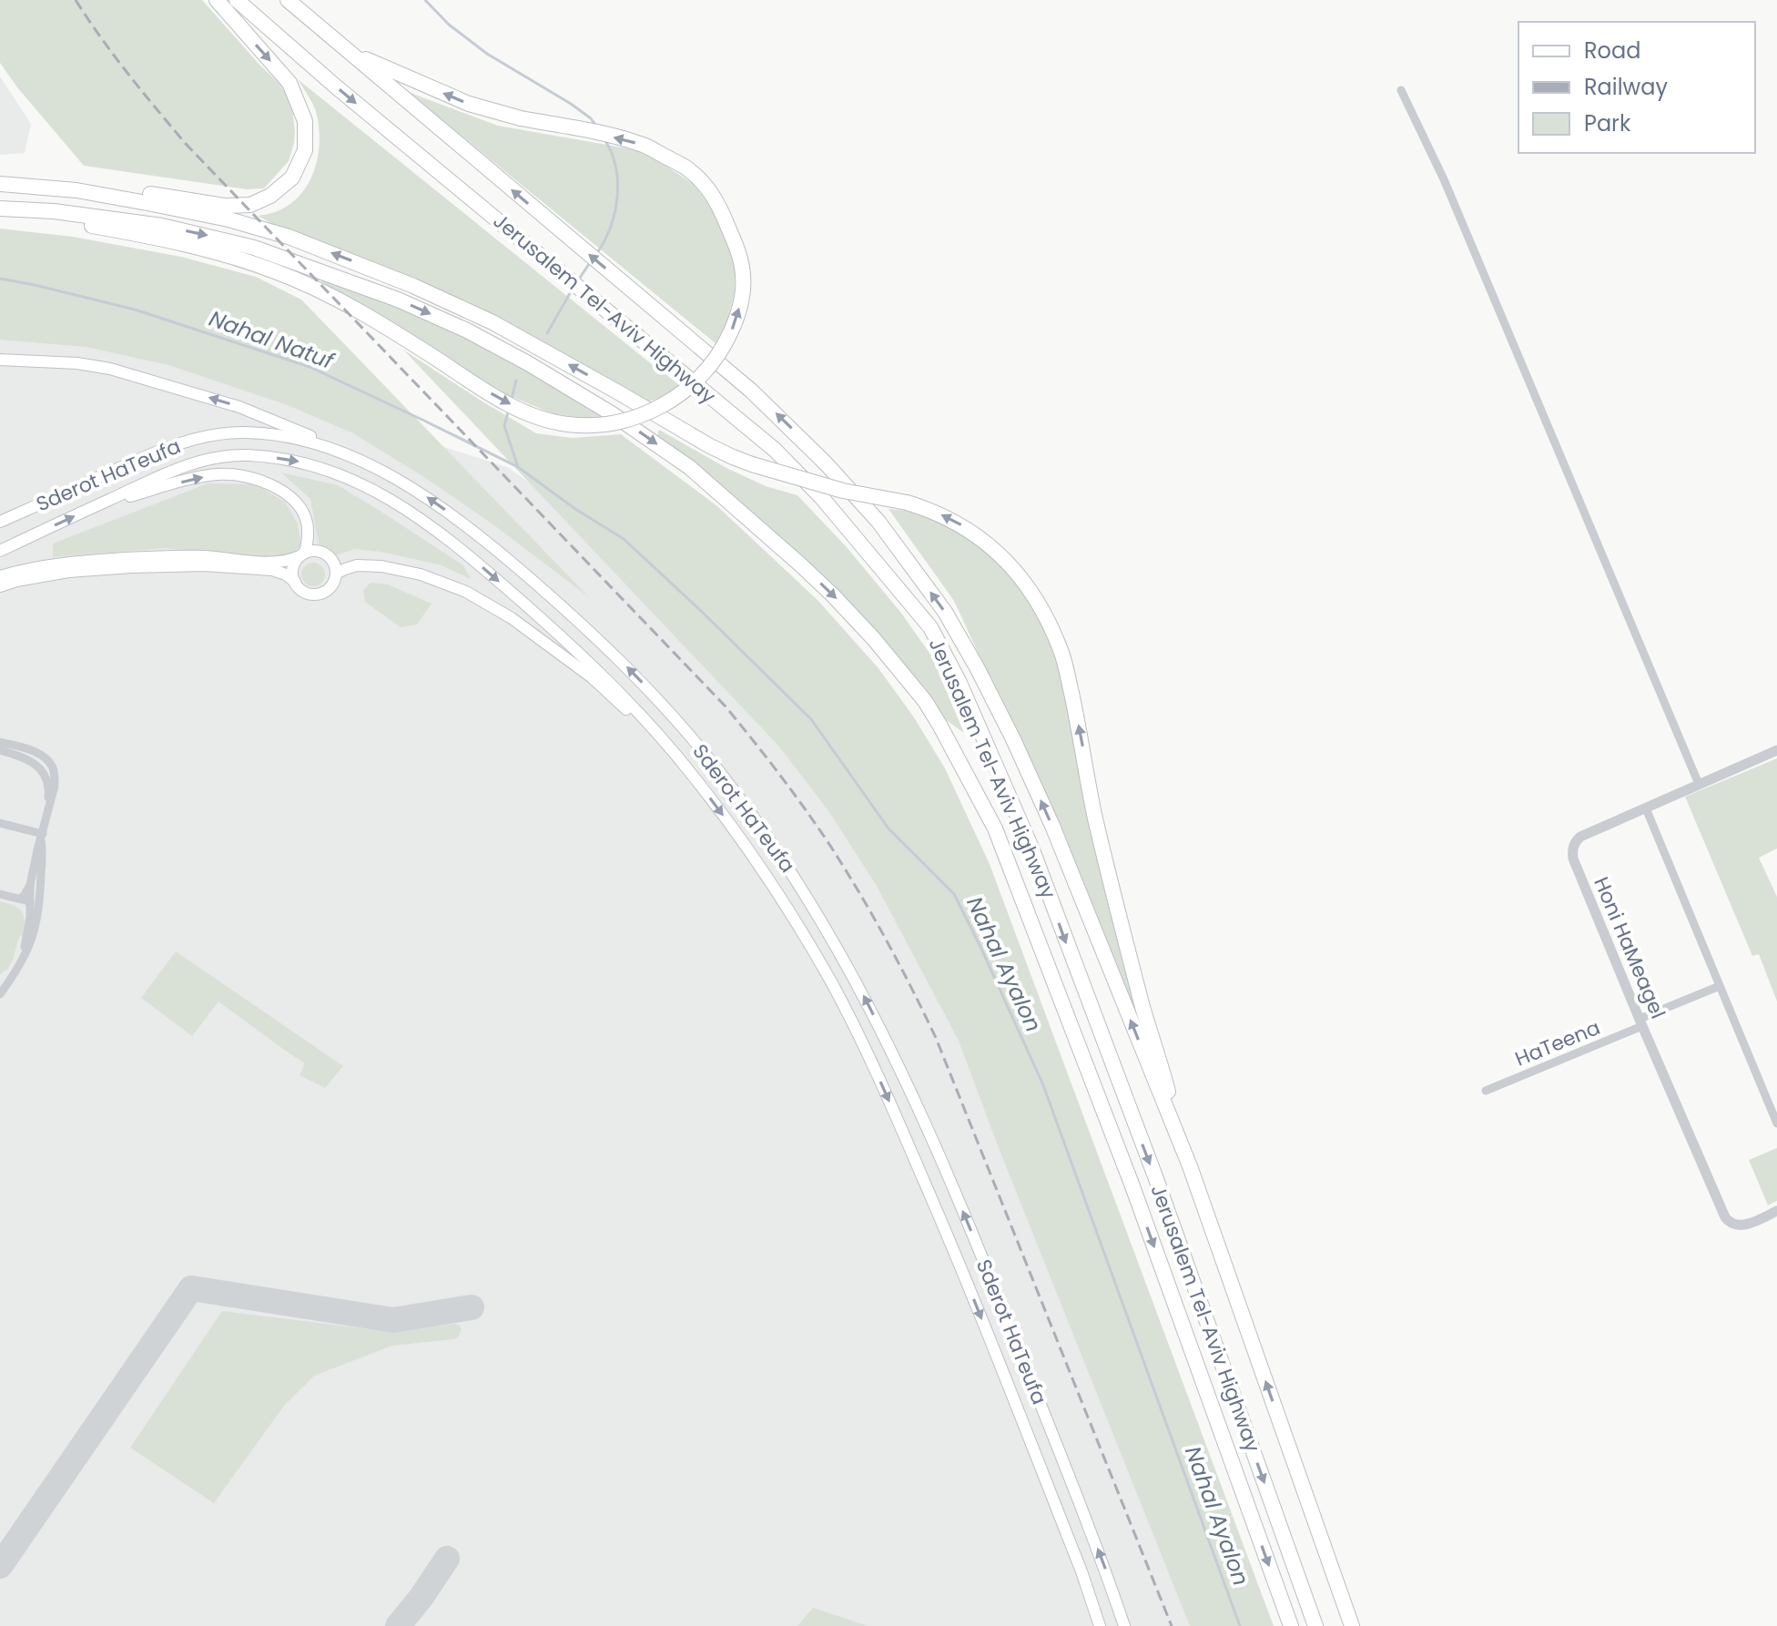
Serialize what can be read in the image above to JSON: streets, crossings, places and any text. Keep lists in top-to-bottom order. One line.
{"streets":{"highway":["Jerusalem Tel-Aviv Highway"],"main road":["Sderot HaTeufa"],"street":["Honi HaMeagel","HaTeena"]},"crossings":[["Honi HaMeagel","HaTeena"]],"water":["Nahal Natuf","Nahal Ayalon"],"legend":["Road","Railway","Park"]}
